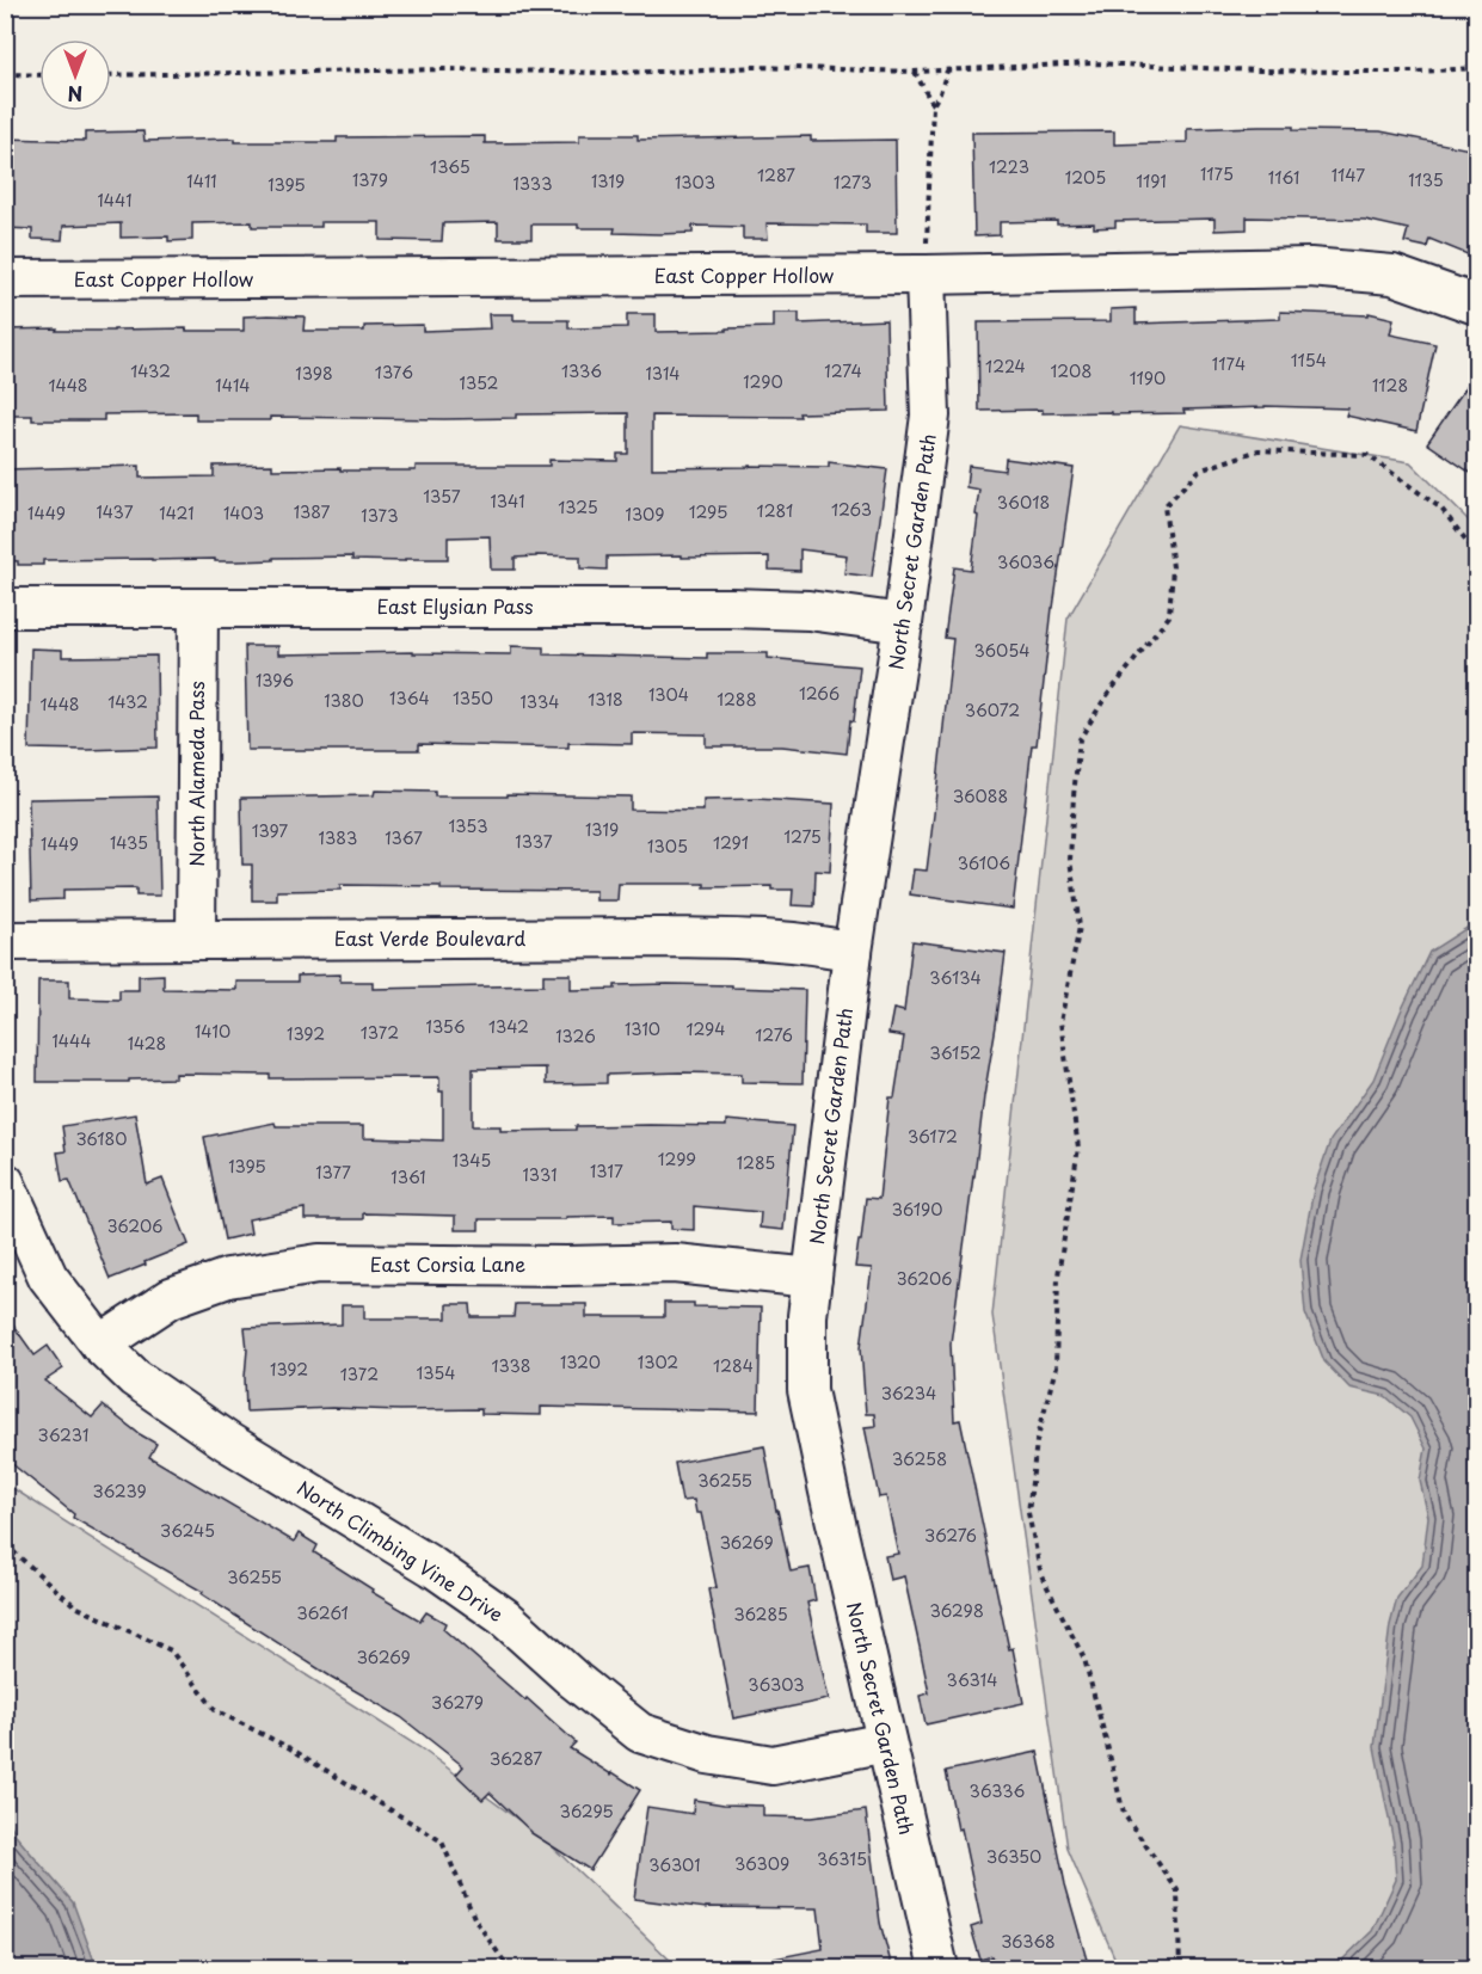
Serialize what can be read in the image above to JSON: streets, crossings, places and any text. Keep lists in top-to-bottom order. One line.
{"streets":{"street":["East Copper Hollow","North Secret Garden Path","East Elysian Pass","North Alameda Pass","East Verde Boulevard","East Corsia Lane","North Climbing Vine Drive"]},"crossings":[["East Copper Hollow","North Secret Garden Path"],["North Secret Garden Path","East Elysian Pass"],["North Secret Garden Path","East Verde Boulevard"],["North Secret Garden Path","East Corsia Lane"],["North Secret Garden Path","North Climbing Vine Drive"],["East Elysian Pass","North Alameda Pass"],["North Alameda Pass","East Verde Boulevard"],["East Corsia Lane","North Climbing Vine Drive"]],"house_numbers":["1365","1223","1175","1287","1147","1205","1161","1379","1135","1411","1319","1191","1303","1273","1333","1395","1441","1154","1174","1224","1432","1336","1274","1208","1376","1398","1314","1190","1290","1352","1448","1414","1128","1357","1341","36018","1325","1263","1281","1437","1387","1295","1449","1421","1403","1309","1373","36036","36054","1396","1266","1304","1364","1350","1318","1288","1380","1432","1334","1448","36072","36088","1353","1319","1397","1275","1383","1367","1337","1435","1291","1449","1305","36106","36134","1356","1342","1310","1294","1410","1372","1392","1276","1326","1444","1428","36152","36172","36180","1299","1345","1285","1395","1317","1377","1331","1361","36190","36206","36206","1320","1302","1338","1284","1392","1354","1372","36234","36231","36258","36255","36239","36245","36276","36269","36255","36298","36261","36285","36269","36314","36303","36279","36287","36336","36295","36350","36315","36309","36301","36368"],"north":"bottom"}
